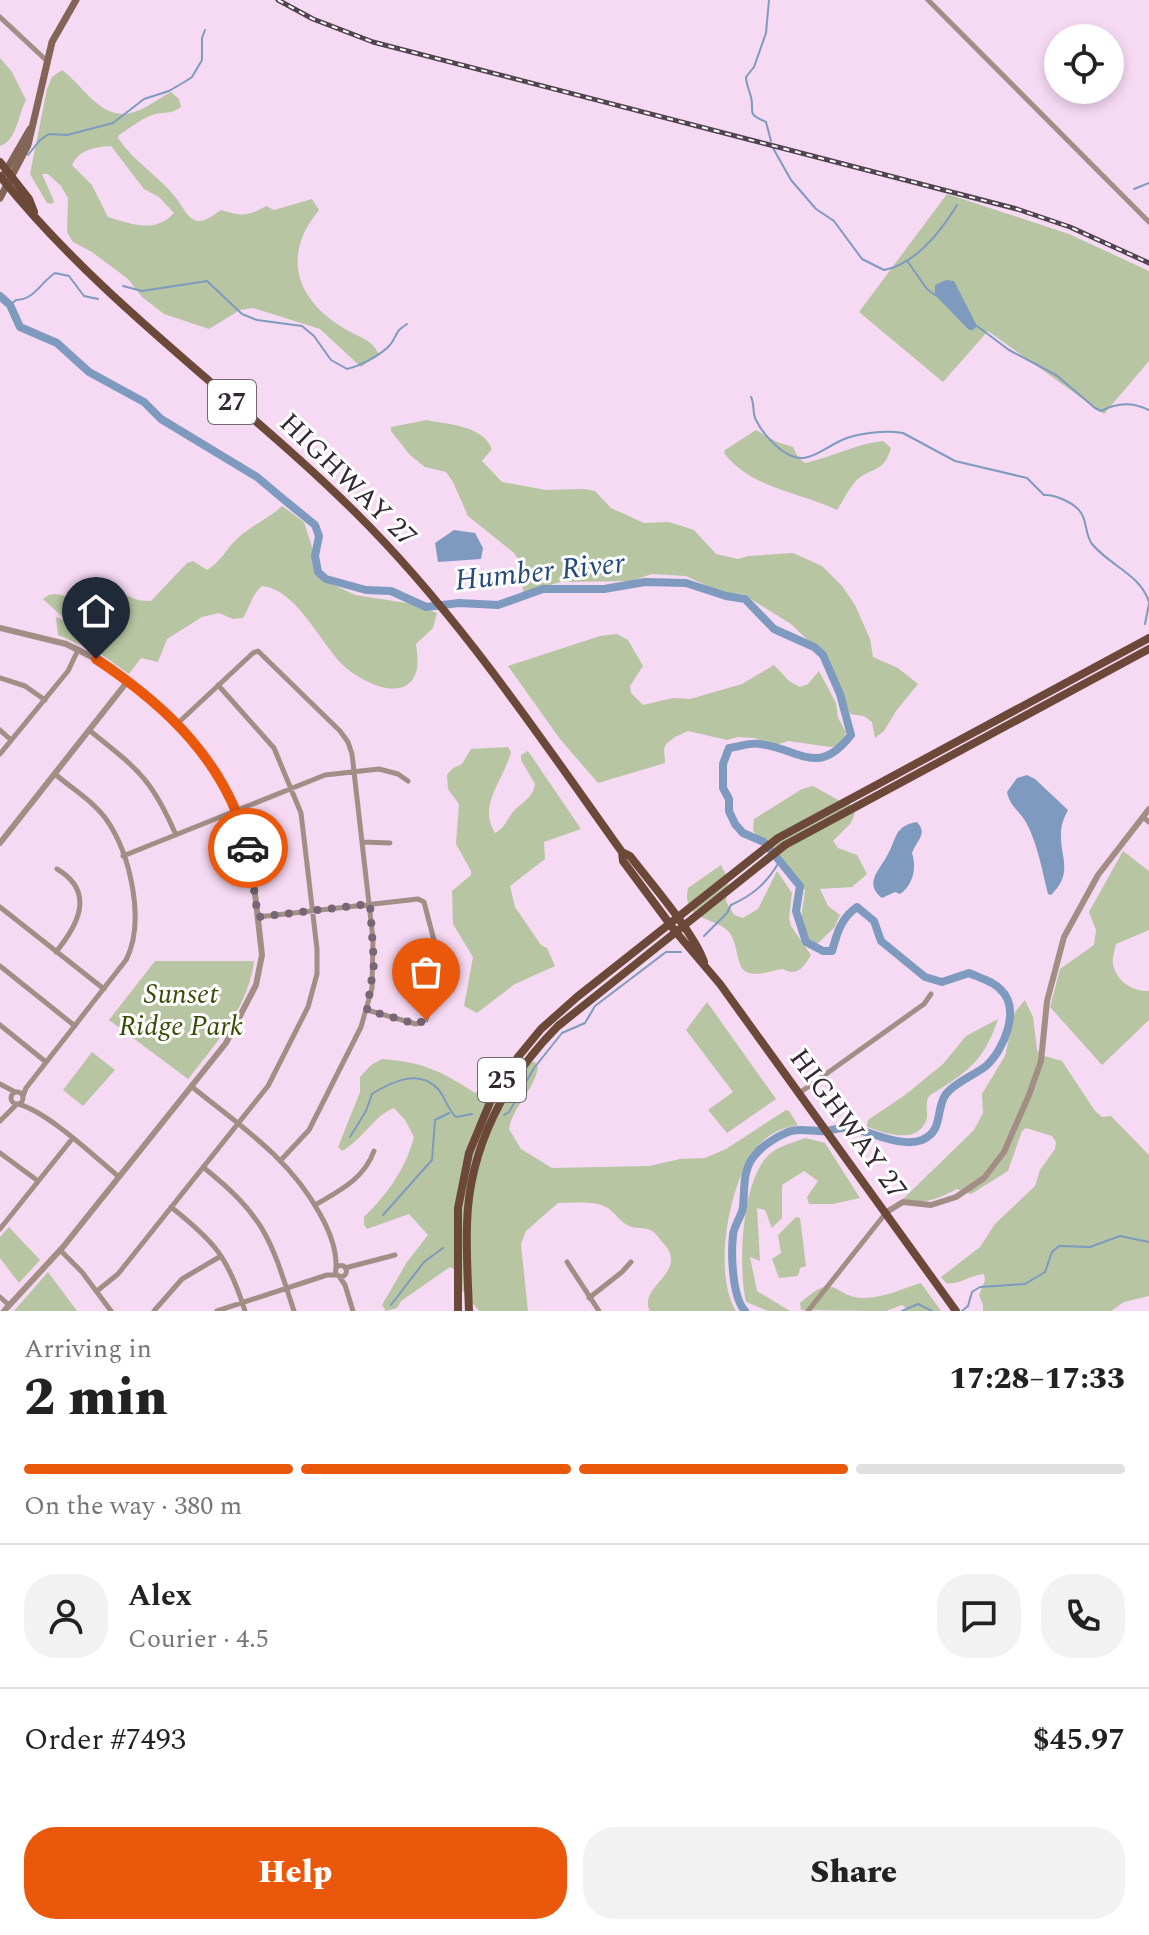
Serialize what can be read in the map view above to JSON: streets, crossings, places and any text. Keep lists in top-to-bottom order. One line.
{"streets":{"main road":["27","HIGHWAY 27","25"]},"crossings":[["HIGHWAY 27","25"]],"water":["Humber River"],"parks":["Sunset Ridge Park"],"page":{"heading":["2 min","Arriving in","17:28–17:33"],"panel":["Alex","Courier · 4.5","Order #7493","$45.97"],"bar":"On the way · 380 m","buttons":["Help","Share"]}}
